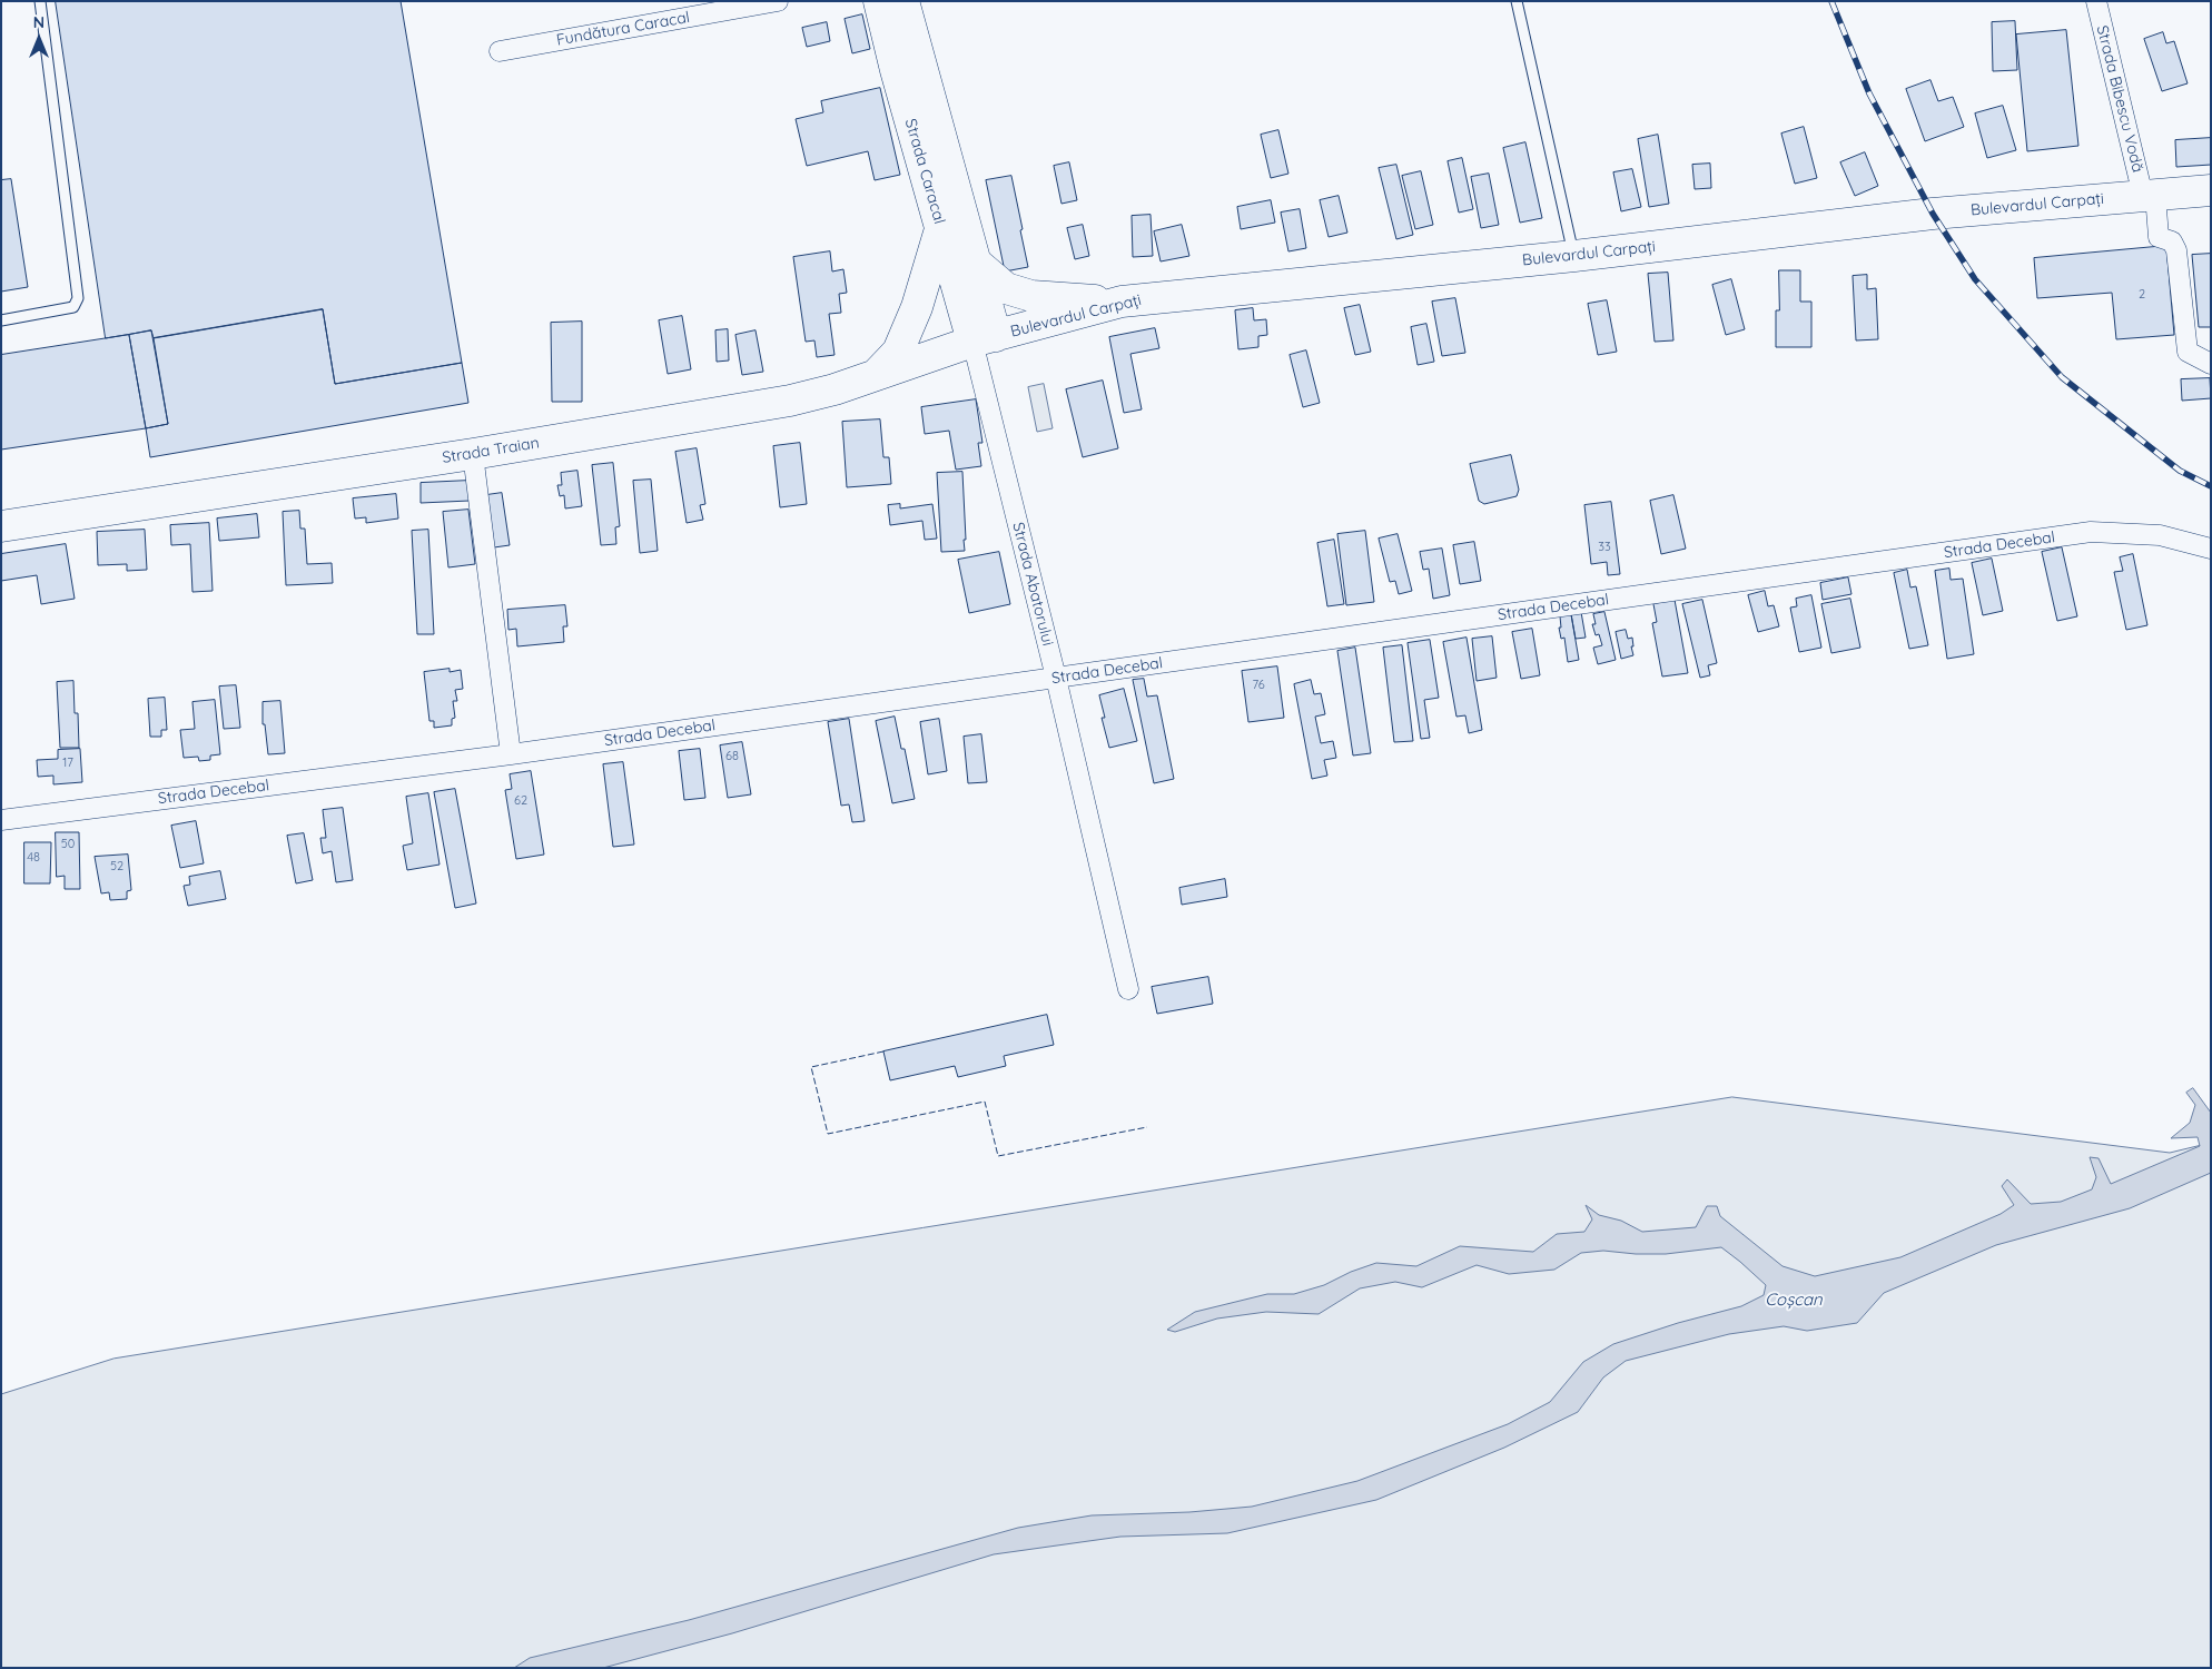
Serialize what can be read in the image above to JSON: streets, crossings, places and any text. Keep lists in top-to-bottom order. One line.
{"streets":{"main road":["Strada Caracal","Bulevardul Carpați","Strada Traian"],"street":["Fundătura Caracal","Strada Bibescu Vodă","Strada Decebal","Strada Abatorului"]},"crossings":[["Strada Bibescu Vodă","Bulevardul Carpați"],["Strada Caracal","Bulevardul Carpați"],["Strada Caracal","Strada Traian"],["Strada Caracal","Strada Abatorului"],["Bulevardul Carpați","Strada Traian"],["Bulevardul Carpați","Strada Abatorului"],["Strada Traian","Strada Abatorului"],["Strada Decebal","Strada Abatorului"]],"water":["Coșcan"],"house_numbers":["2","33","76","68","17","62","50","48","52"],"north":"top"}
